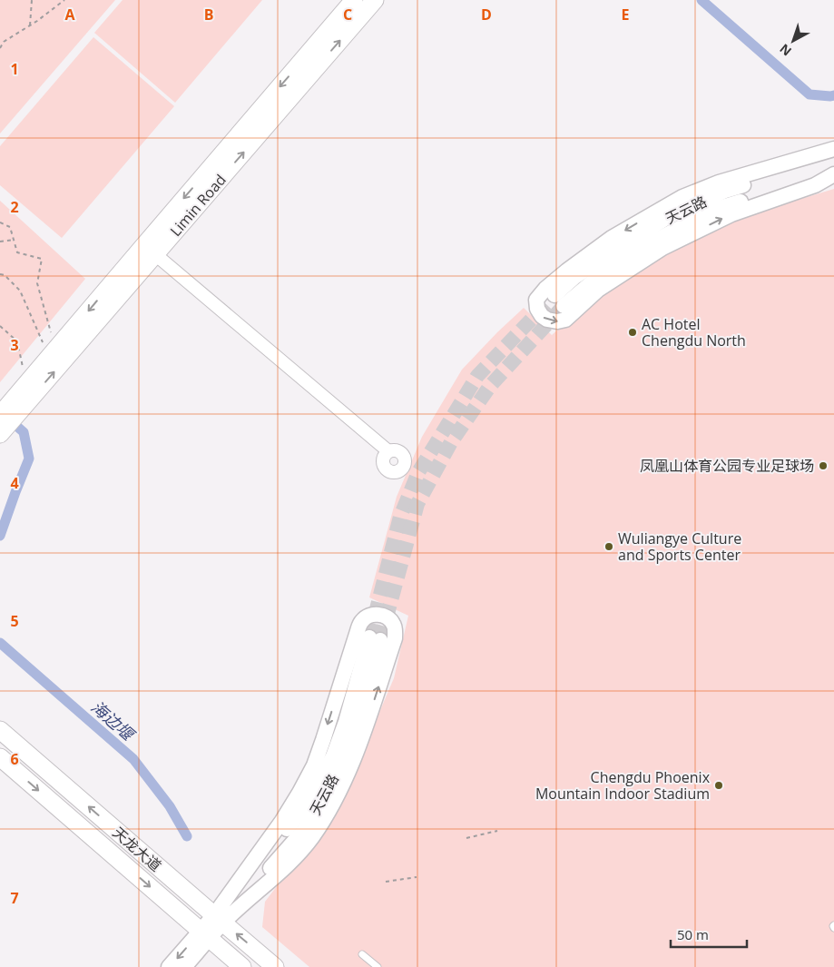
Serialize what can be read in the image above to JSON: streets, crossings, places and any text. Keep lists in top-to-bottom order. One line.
{"streets":{"main road":["Limin Road","天龙大道"],"street":["天云路"]},"crossings":[["天云路","天龙大道"]],"water":["海边堰"],"places":["AC Hotel Chengdu North","凤凰山体育公园专业足球场","Wuliangye Culture and Sports Center","Chengdu Phoenix Mountain Indoor Stadium"],"scale_bar":"50 m","north":"bottom left","grid":{"columns":["A","B","C","D","E"],"rows":["1","2","3","4","5","6","7"]}}
